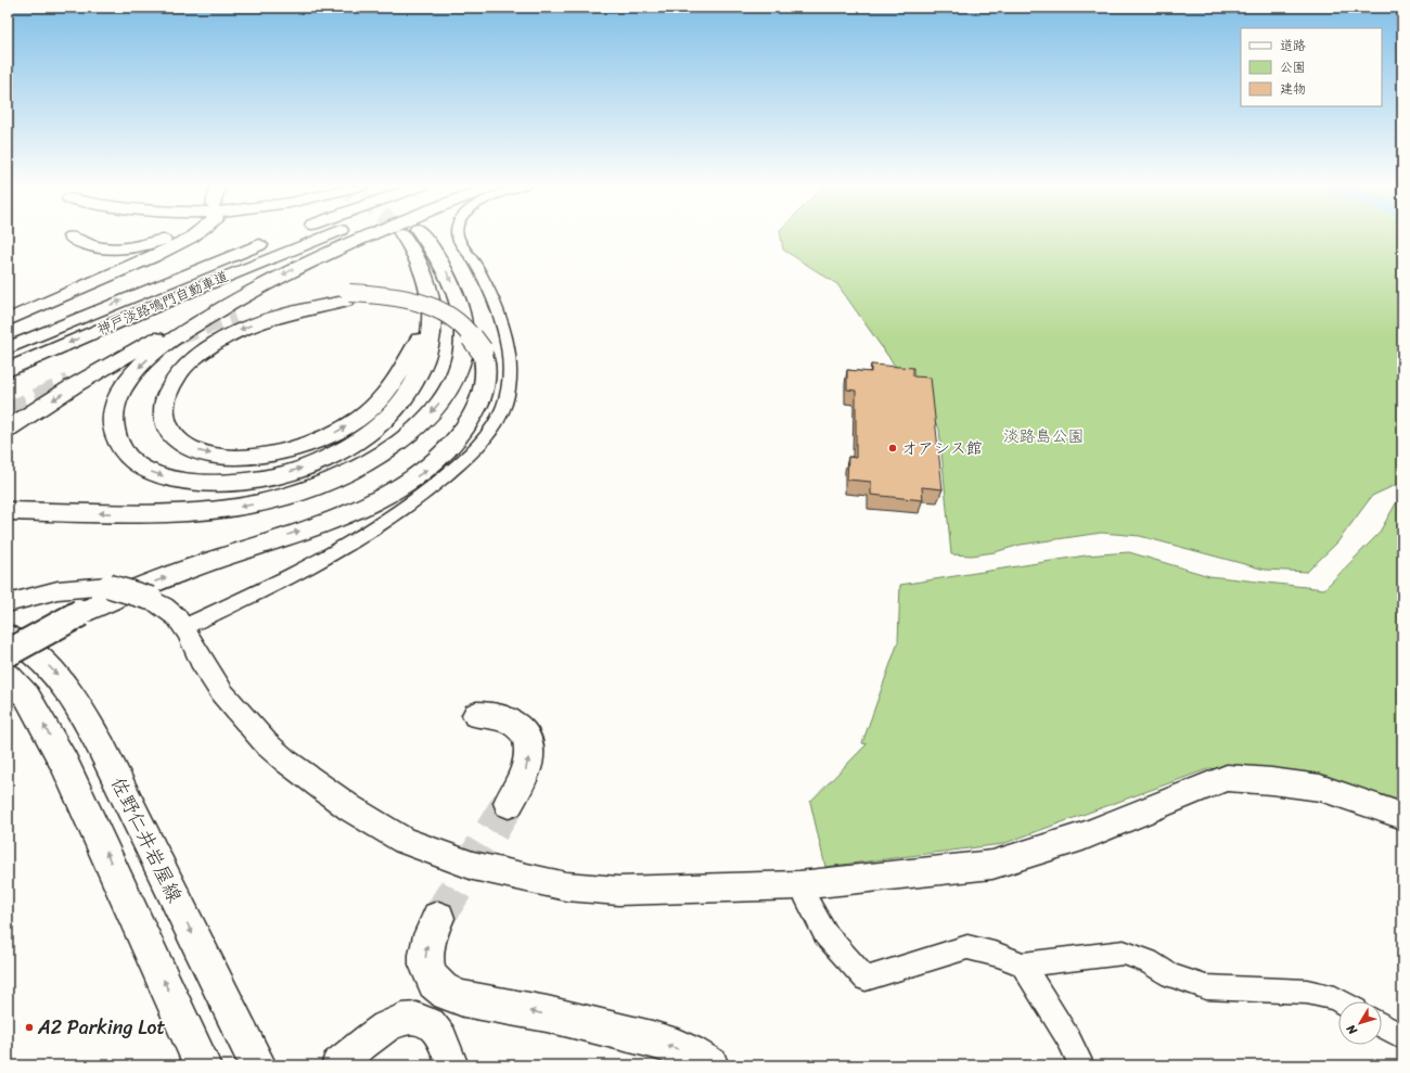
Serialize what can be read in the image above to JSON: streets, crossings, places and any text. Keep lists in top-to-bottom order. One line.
{"streets":{"main road":["神戸淡路鳴門自動車道","佐野仁井岩屋線"]},"parks":["淡路島公園"],"places":["オアシス館","A2 Parking Lot"],"legend":["道路","公園","建物"],"north":"bottom left"}
